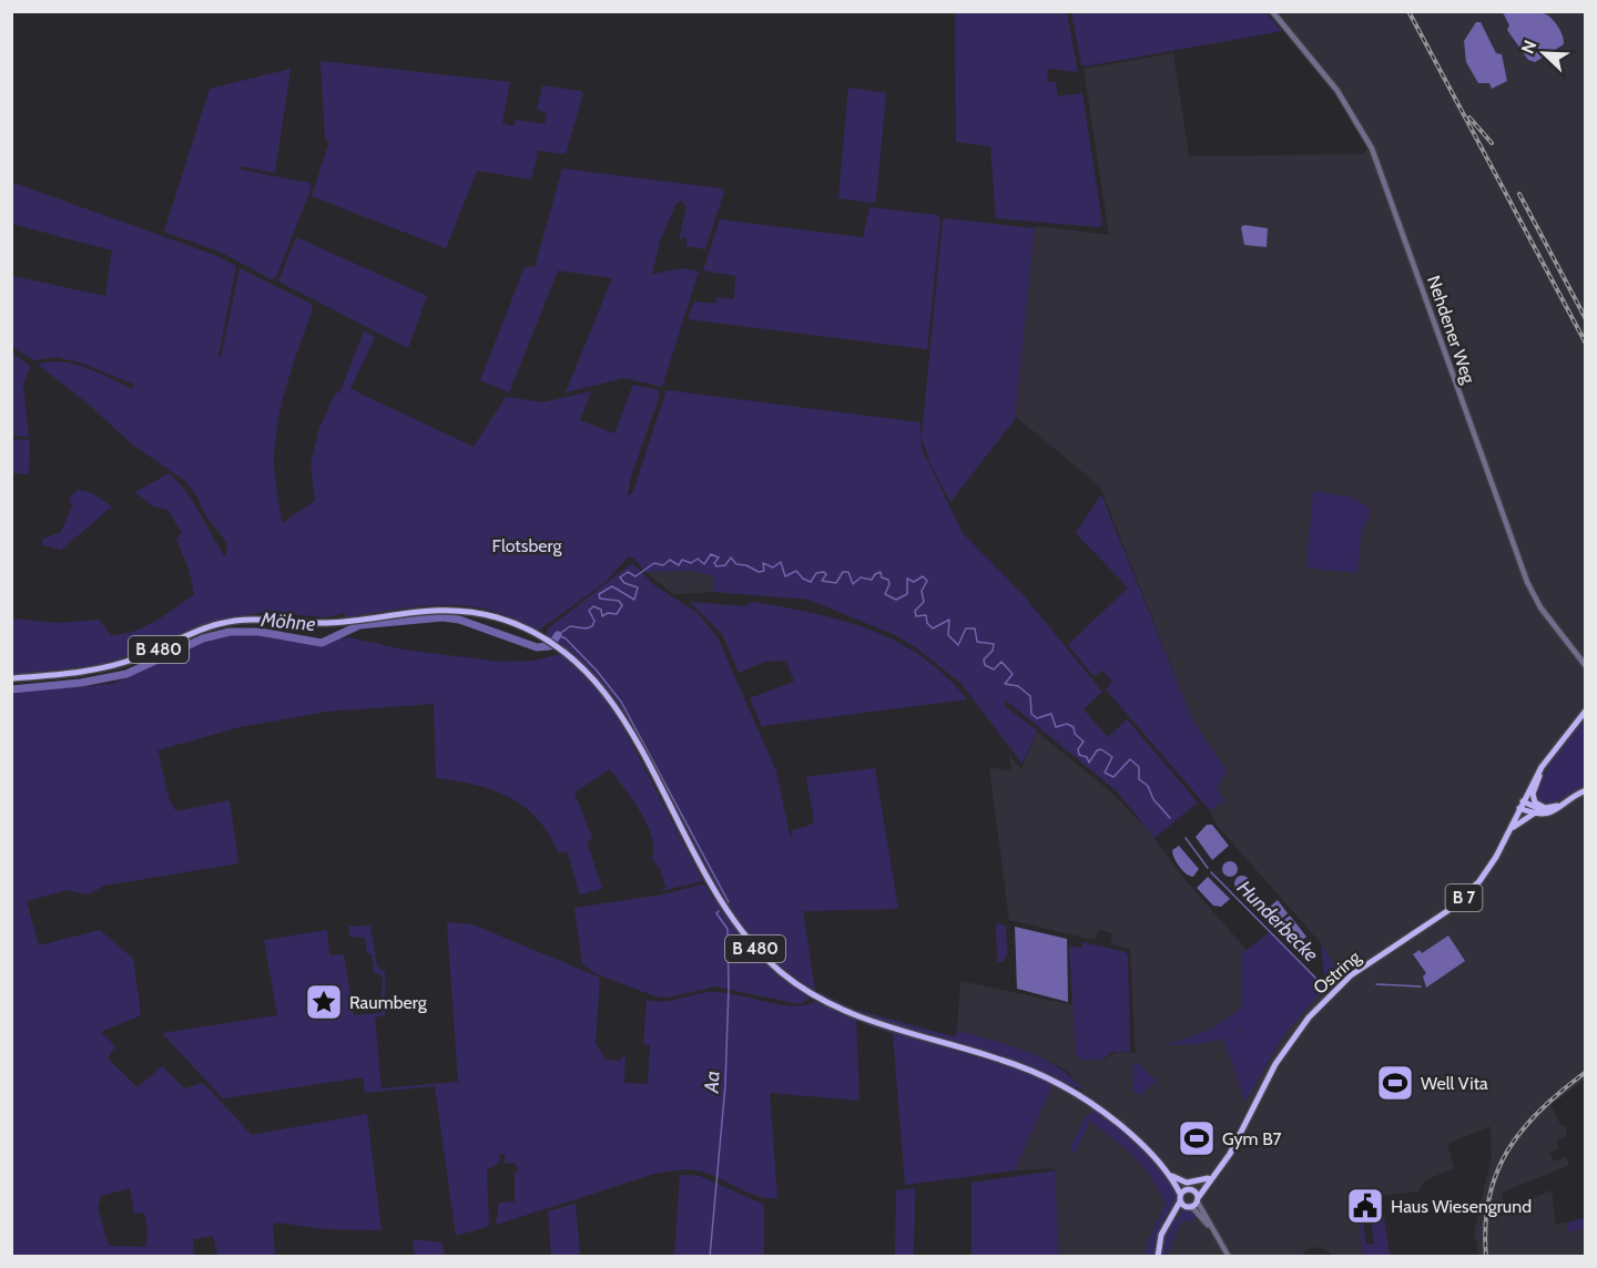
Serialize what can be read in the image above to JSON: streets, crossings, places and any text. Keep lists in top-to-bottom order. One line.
{"streets":{"main road":["B 480","B 7","Ostring"],"street":["Nehdener Weg"]},"crossings":[["B 480","B 7"],["B 7","Ostring"]],"water":["Möhne","Hunderbecke","Aa"],"parks":["Flotsberg"],"places":{"place":["Raumberg"],"sports":["Well Vita","Gym B7"],"public building":["Haus Wiesengrund"]},"north":"top left"}
